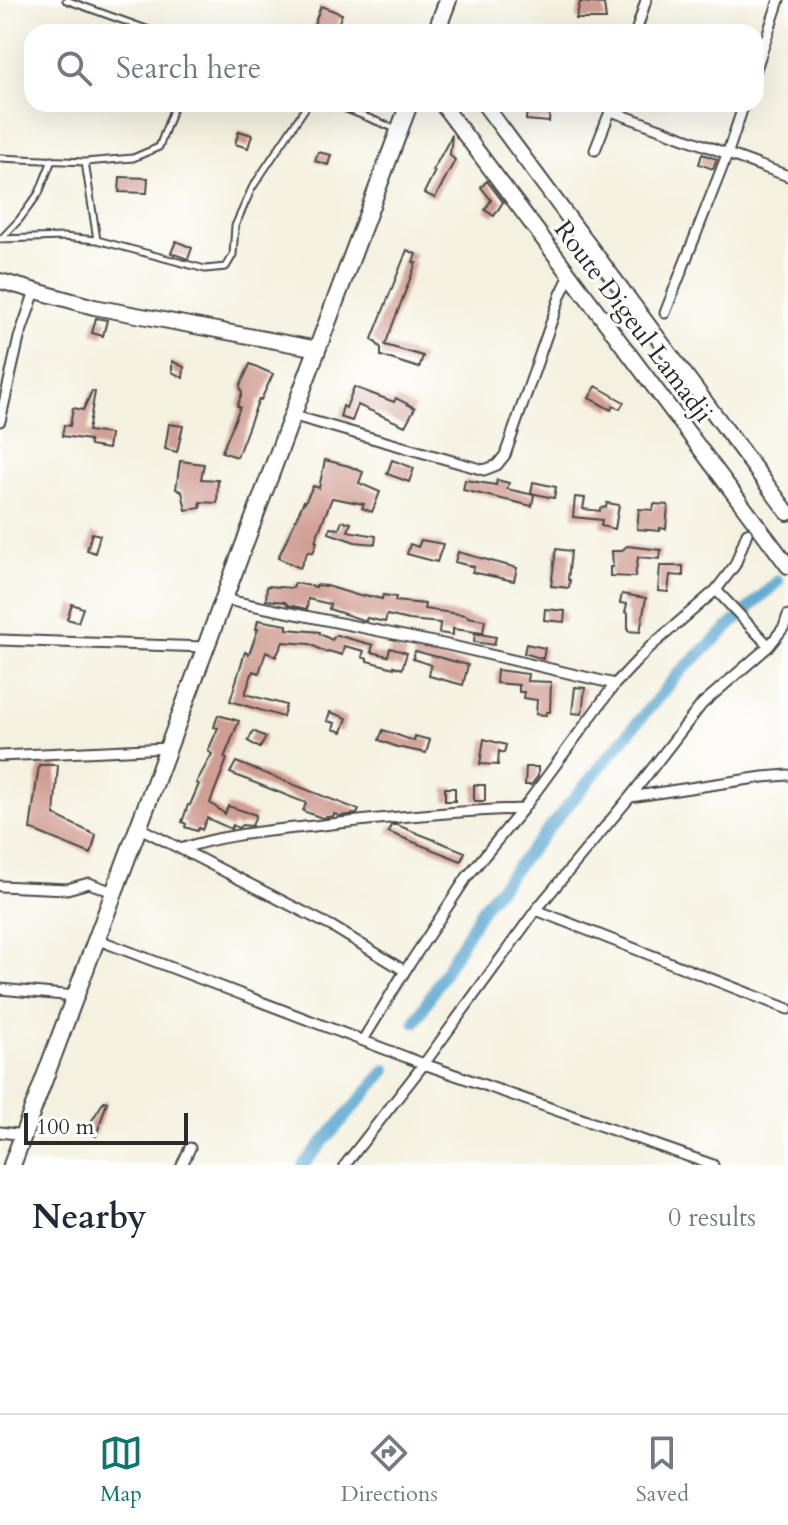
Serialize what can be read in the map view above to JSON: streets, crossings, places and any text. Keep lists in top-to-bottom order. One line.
{"streets":{"main road":["Route Digeul Lamadji"]},"scale_bar":"100 m","page":{"search":"Search here","scale":"100 m","heading":["Nearby","0 results"],"nav":["Map","Directions","Saved"]}}
